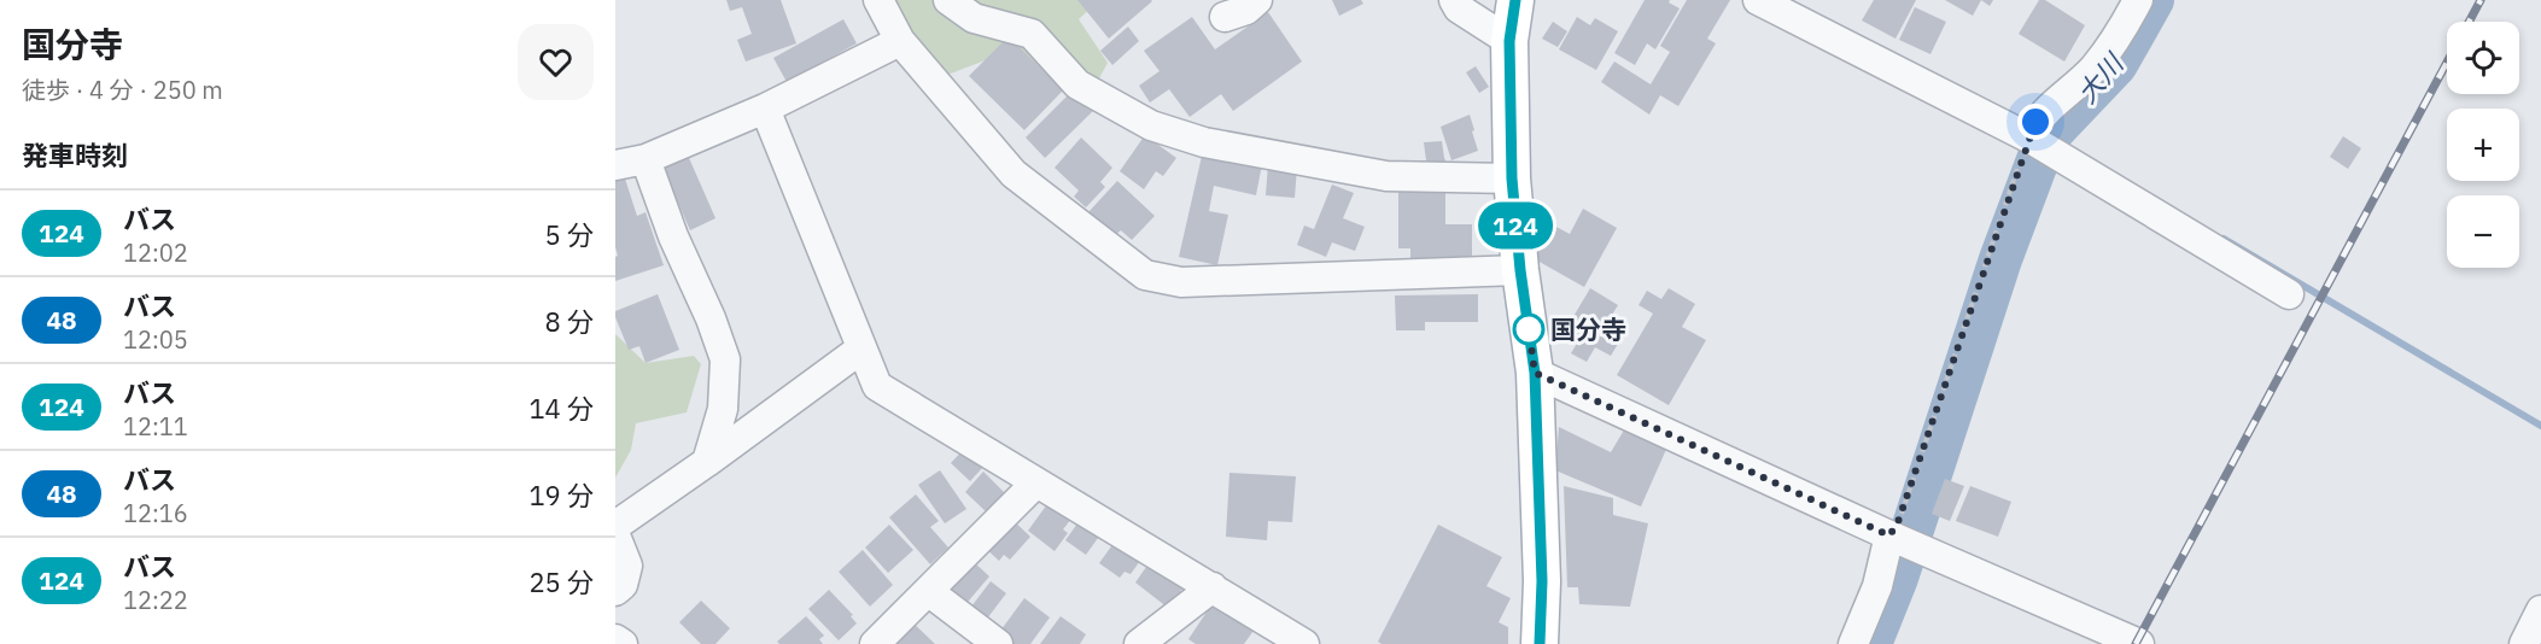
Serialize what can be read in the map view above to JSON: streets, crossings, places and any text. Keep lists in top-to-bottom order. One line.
{"water":["大川"],"places":["国分寺"],"lines":["bus line 124"],"page":{"heading":[["国分寺","徒歩 · 4 分 · 250 m"],"発車時刻"],"on_map":"124","map_buttons":["+","−"],"list":[{"mark":"124","name":"バス","note":"12:02","value":"5 分"},{"mark":"48","name":"バス","note":"12:05","value":"8 分"},{"mark":"124","name":"バス","note":"12:11","value":"14 分"},{"mark":"48","name":"バス","note":"12:16","value":"19 分"},{"mark":"124","name":"バス","note":"12:22","value":"25 分"}]}}
